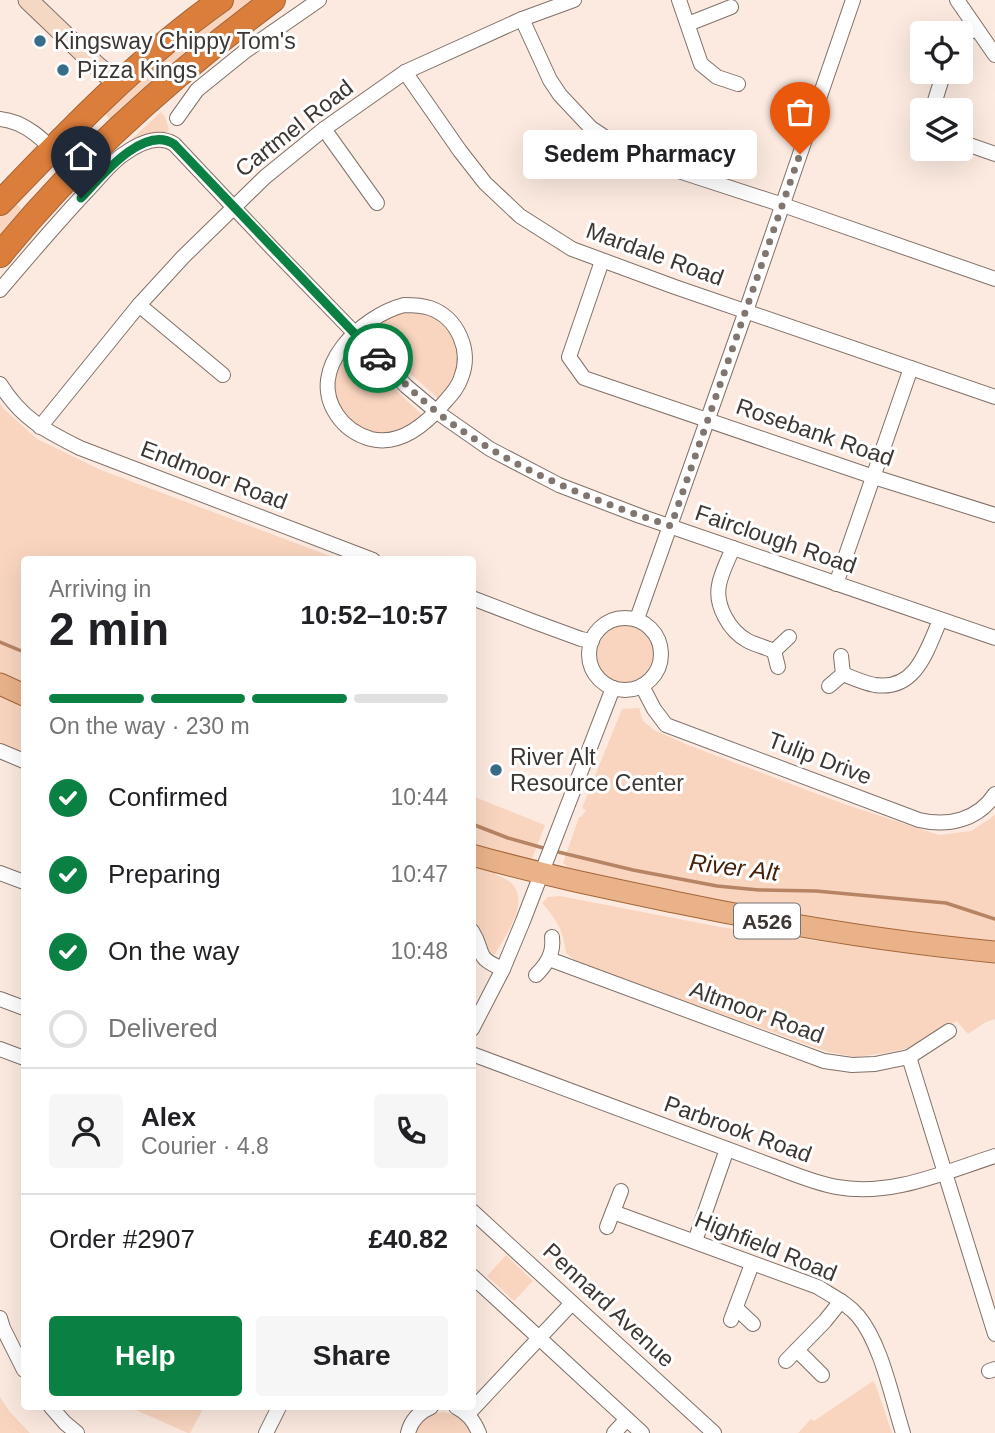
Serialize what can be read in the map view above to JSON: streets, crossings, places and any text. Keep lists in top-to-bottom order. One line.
{"streets":{"main road":["A526"],"street":["Cartmel Road","Mardale Road","Rosebank Road","Endmoor Road","Fairclough Road","Tulip Drive","Altmoor Road","Parbrook Road","Highfield Road","Pennard Avenue"]},"crossings":[["Cartmel Road","Mardale Road"],["Cartmel Road","Endmoor Road"],["Cartmel Road","Fairclough Road"],["Mardale Road","Rosebank Road"]],"water":["River Alt"],"places":["Kingsway Chippy Tom's","Pizza Kings","Sedem Pharmacy","River Alt Resource Center"],"page":{"bubble":"Sedem Pharmacy","heading":["2 min","Arriving in","10:52–10:57"],"panel":["Alex","Courier · 4.8","Order #2907","£40.82"],"bar":"On the way · 230 m","list":[["Confirmed","10:44"],["Preparing","10:47"],["On the way","10:48"],"Delivered"],"buttons":["Help","Share"]}}
